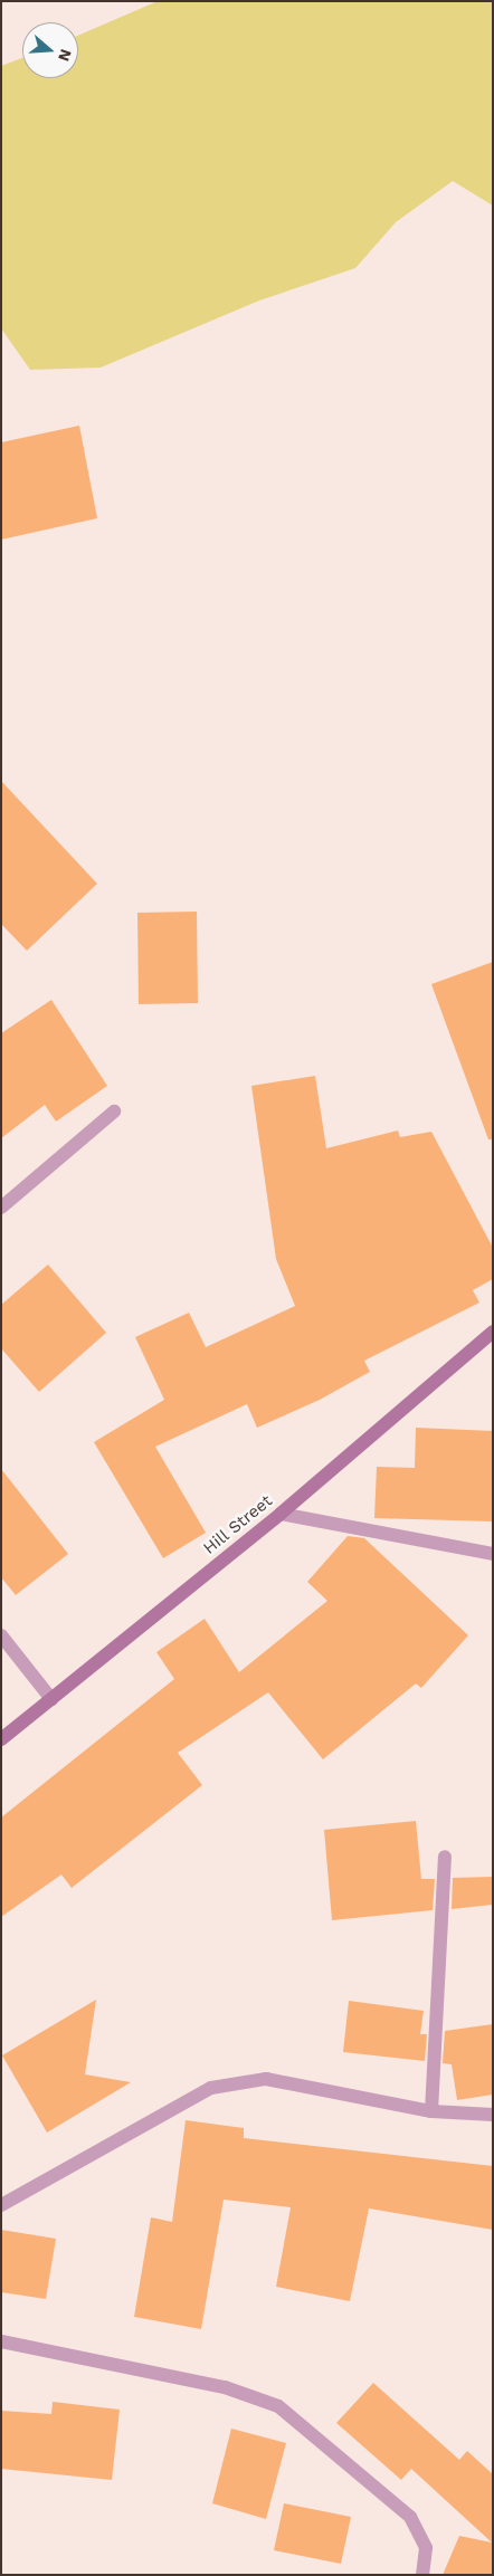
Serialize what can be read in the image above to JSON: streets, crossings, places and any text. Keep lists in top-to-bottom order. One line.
{"streets":{"main road":["Hill Street"]},"north":"right"}
